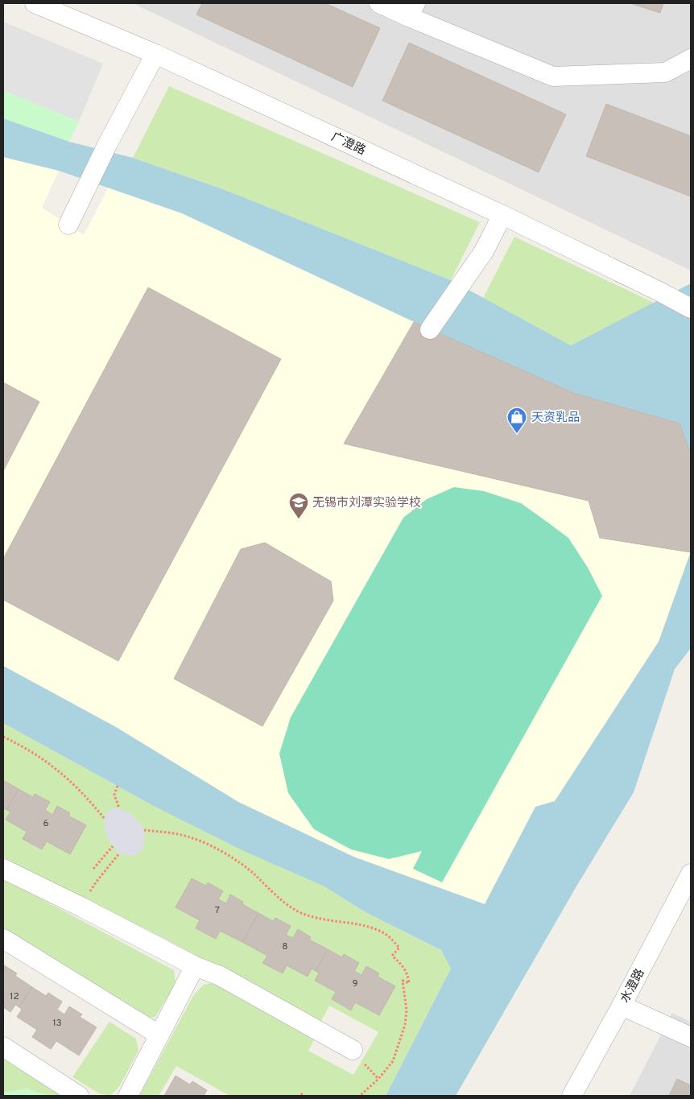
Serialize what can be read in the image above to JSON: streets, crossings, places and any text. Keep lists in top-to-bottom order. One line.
{"streets":{"street":["广澄路","水澄路"]},"places":{"shop":["天资乳品"],"school or university":["无锡市刘潭实验学校"]},"house_numbers":["6","7","8","9","12","13"]}
